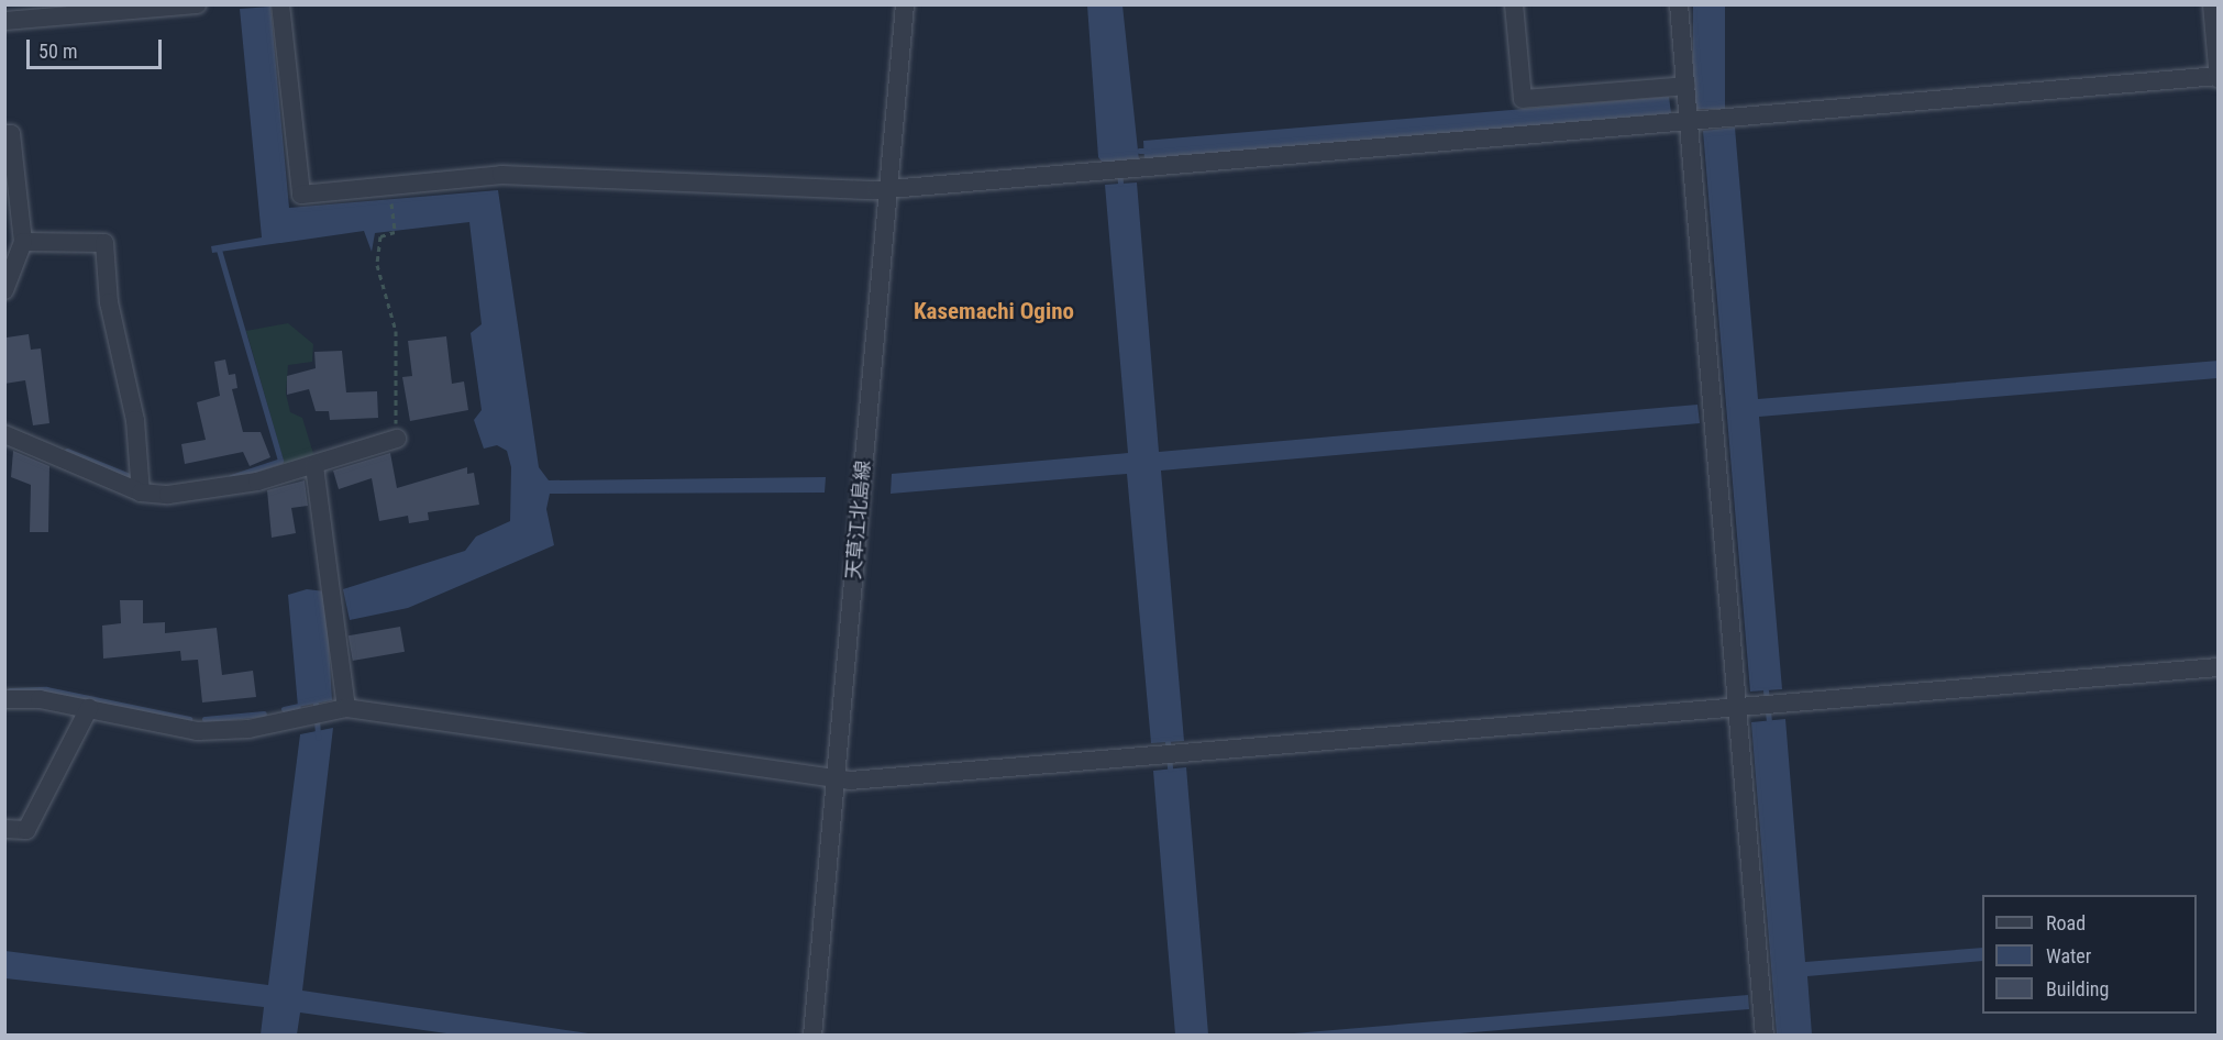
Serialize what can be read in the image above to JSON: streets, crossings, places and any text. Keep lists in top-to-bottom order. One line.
{"streets":{"street":["天草江北島線"]},"districts":["Kasemachi Ogino"],"legend":["Road","Water","Building"],"scale_bar":"50 m"}
